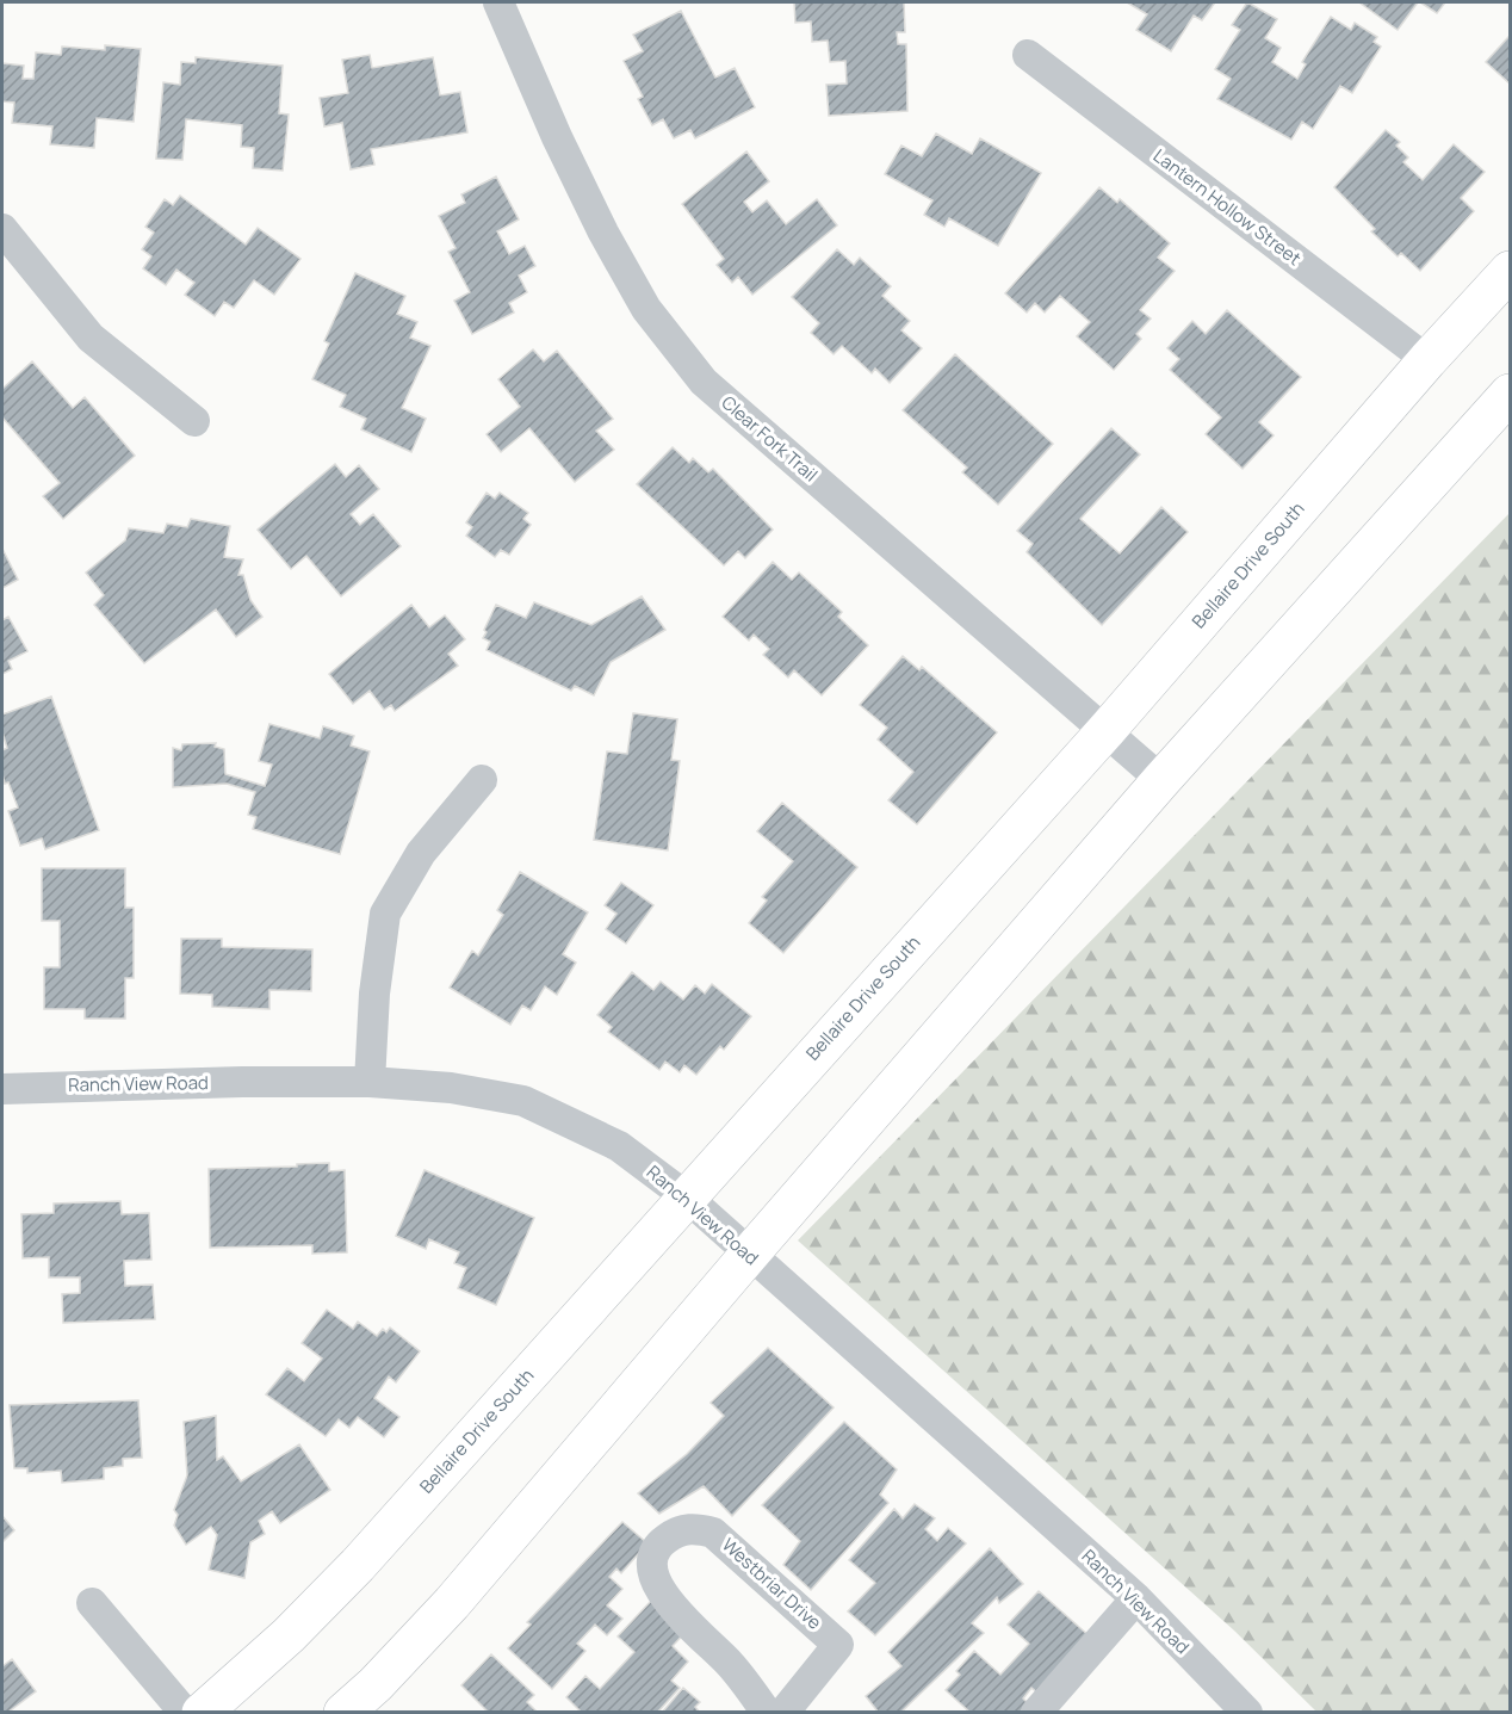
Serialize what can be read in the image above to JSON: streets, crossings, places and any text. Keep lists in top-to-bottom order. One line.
{"streets":{"main road":["Bellaire Drive South"],"street":["Lantern Hollow Street","Clear Fork Trail","Ranch View Road","Westbriar Drive"]},"crossings":[["Lantern Hollow Street","Bellaire Drive South"],["Clear Fork Trail","Bellaire Drive South"],["Bellaire Drive South","Ranch View Road"]]}
